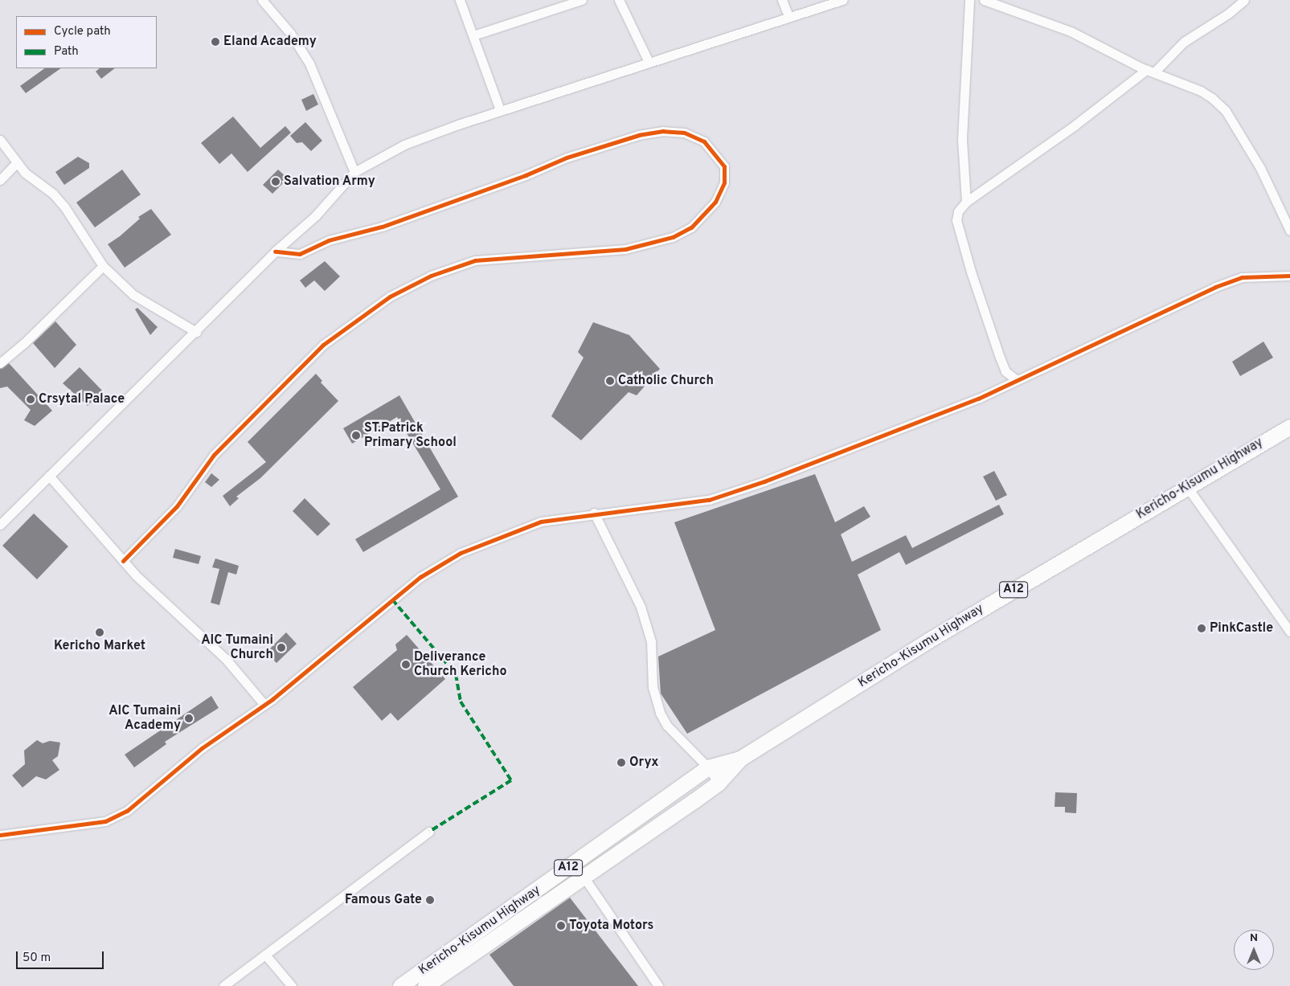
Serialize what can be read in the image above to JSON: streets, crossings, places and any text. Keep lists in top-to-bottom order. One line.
{"streets":{"highway":["Kericho-Kisumu Highway","A12"]},"places":["Eland Academy","Salvation Army","Catholic Church","Crsytal Palace","ST.Patrick Primary School","PinkCastle","Kericho Market","AIC Tumaini Church","Deliverance Church Kericho","AIC Tumaini Academy","Oryx","Famous Gate","Toyota Motors"],"legend":["Cycle path","Path"],"scale_bar":"50 m","north":"top"}
